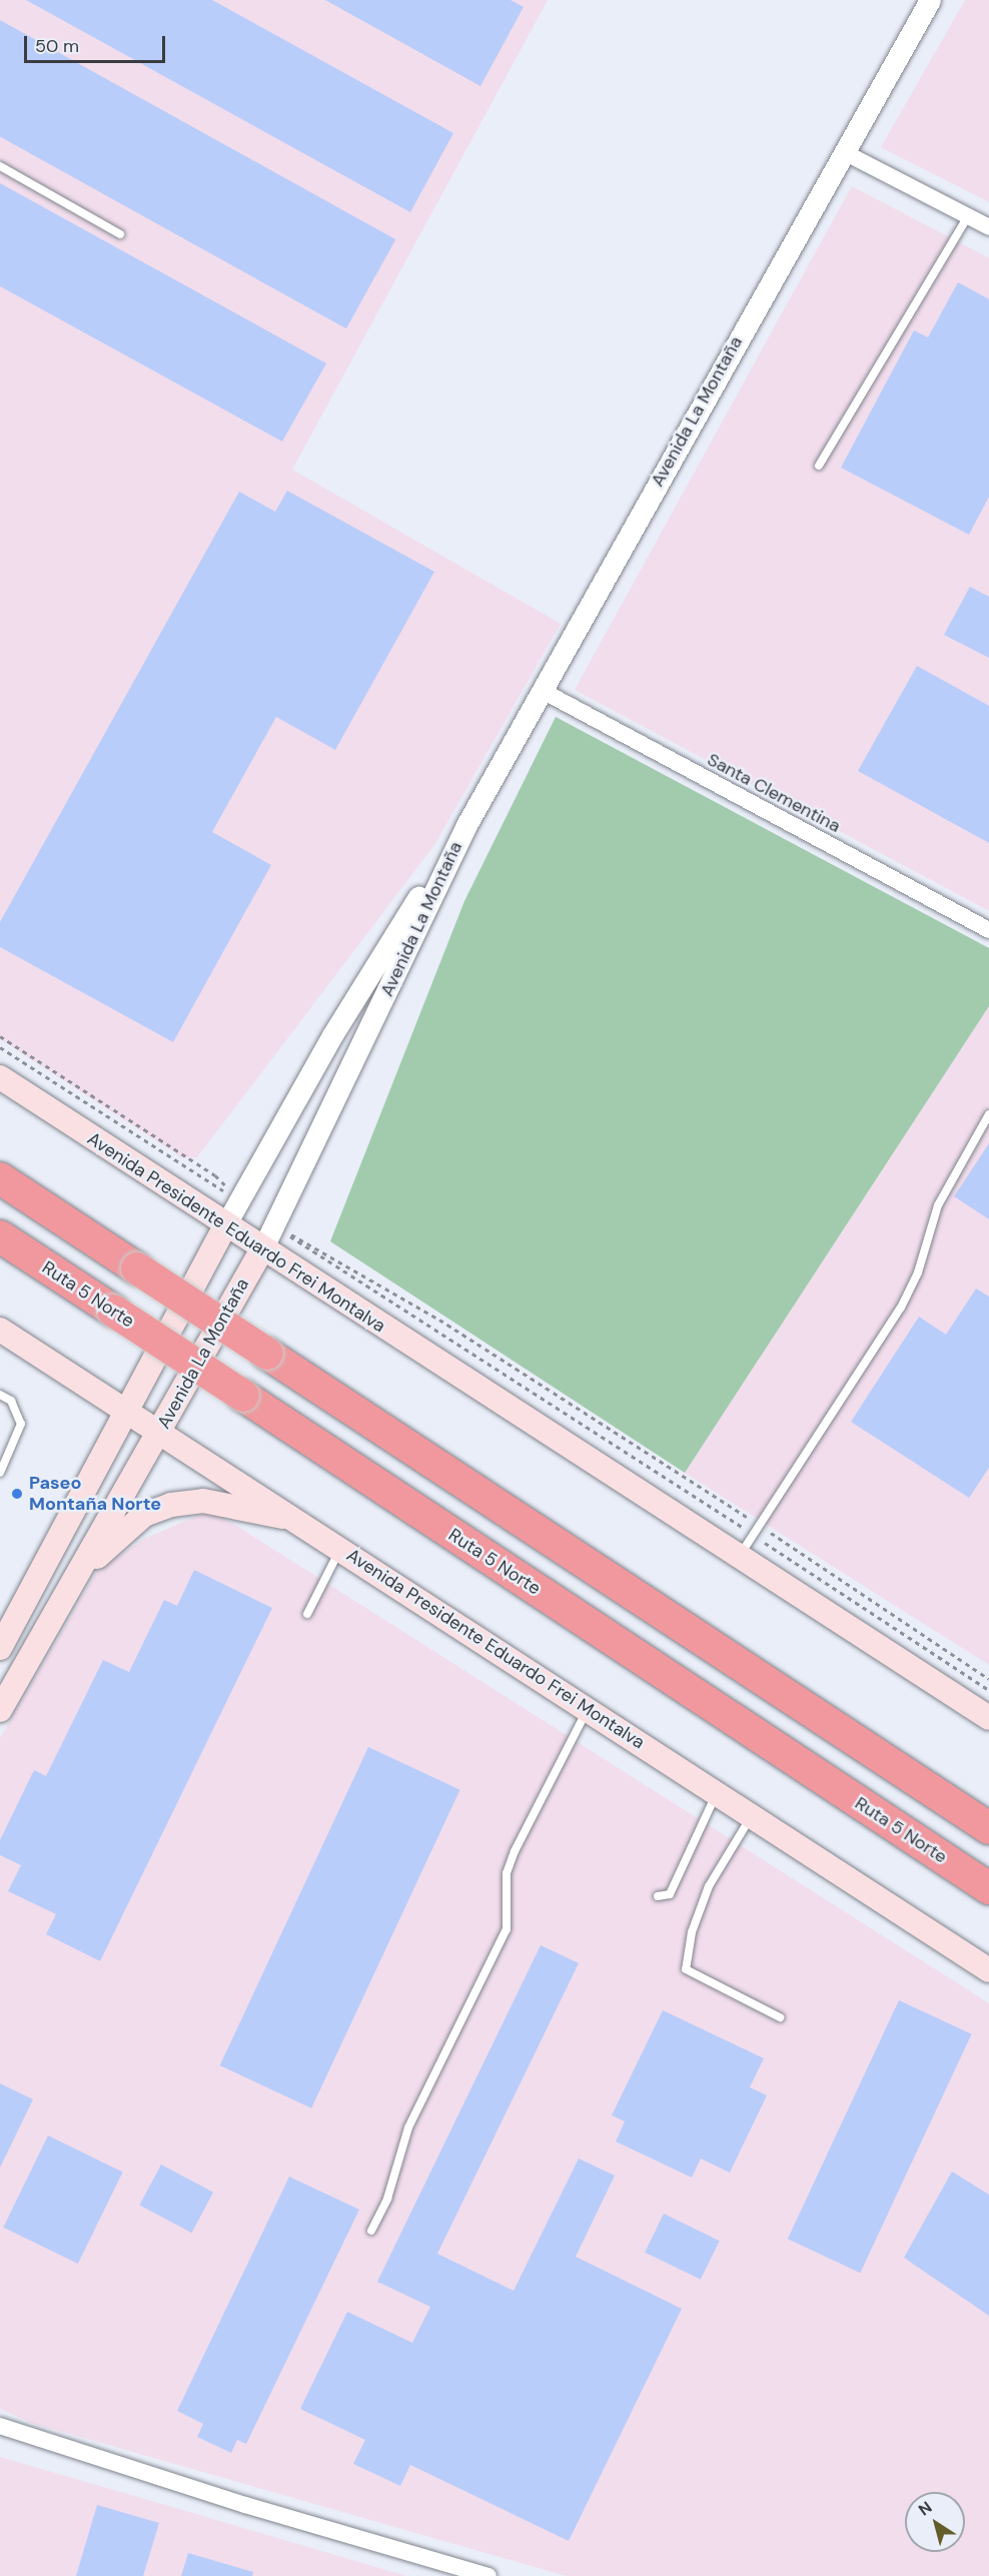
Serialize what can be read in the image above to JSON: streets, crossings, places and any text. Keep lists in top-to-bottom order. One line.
{"streets":{"highway":["Ruta 5 Norte"],"main road":["Avenida La Montaña","Avenida Presidente Eduardo Frei Montalva"],"street":["Santa Clementina"]},"crossings":[["Avenida La Montaña","Santa Clementina"],["Avenida La Montaña","Avenida Presidente Eduardo Frei Montalva"]],"places":["Paseo Montaña Norte"],"scale_bar":"50 m","north":"top left"}
